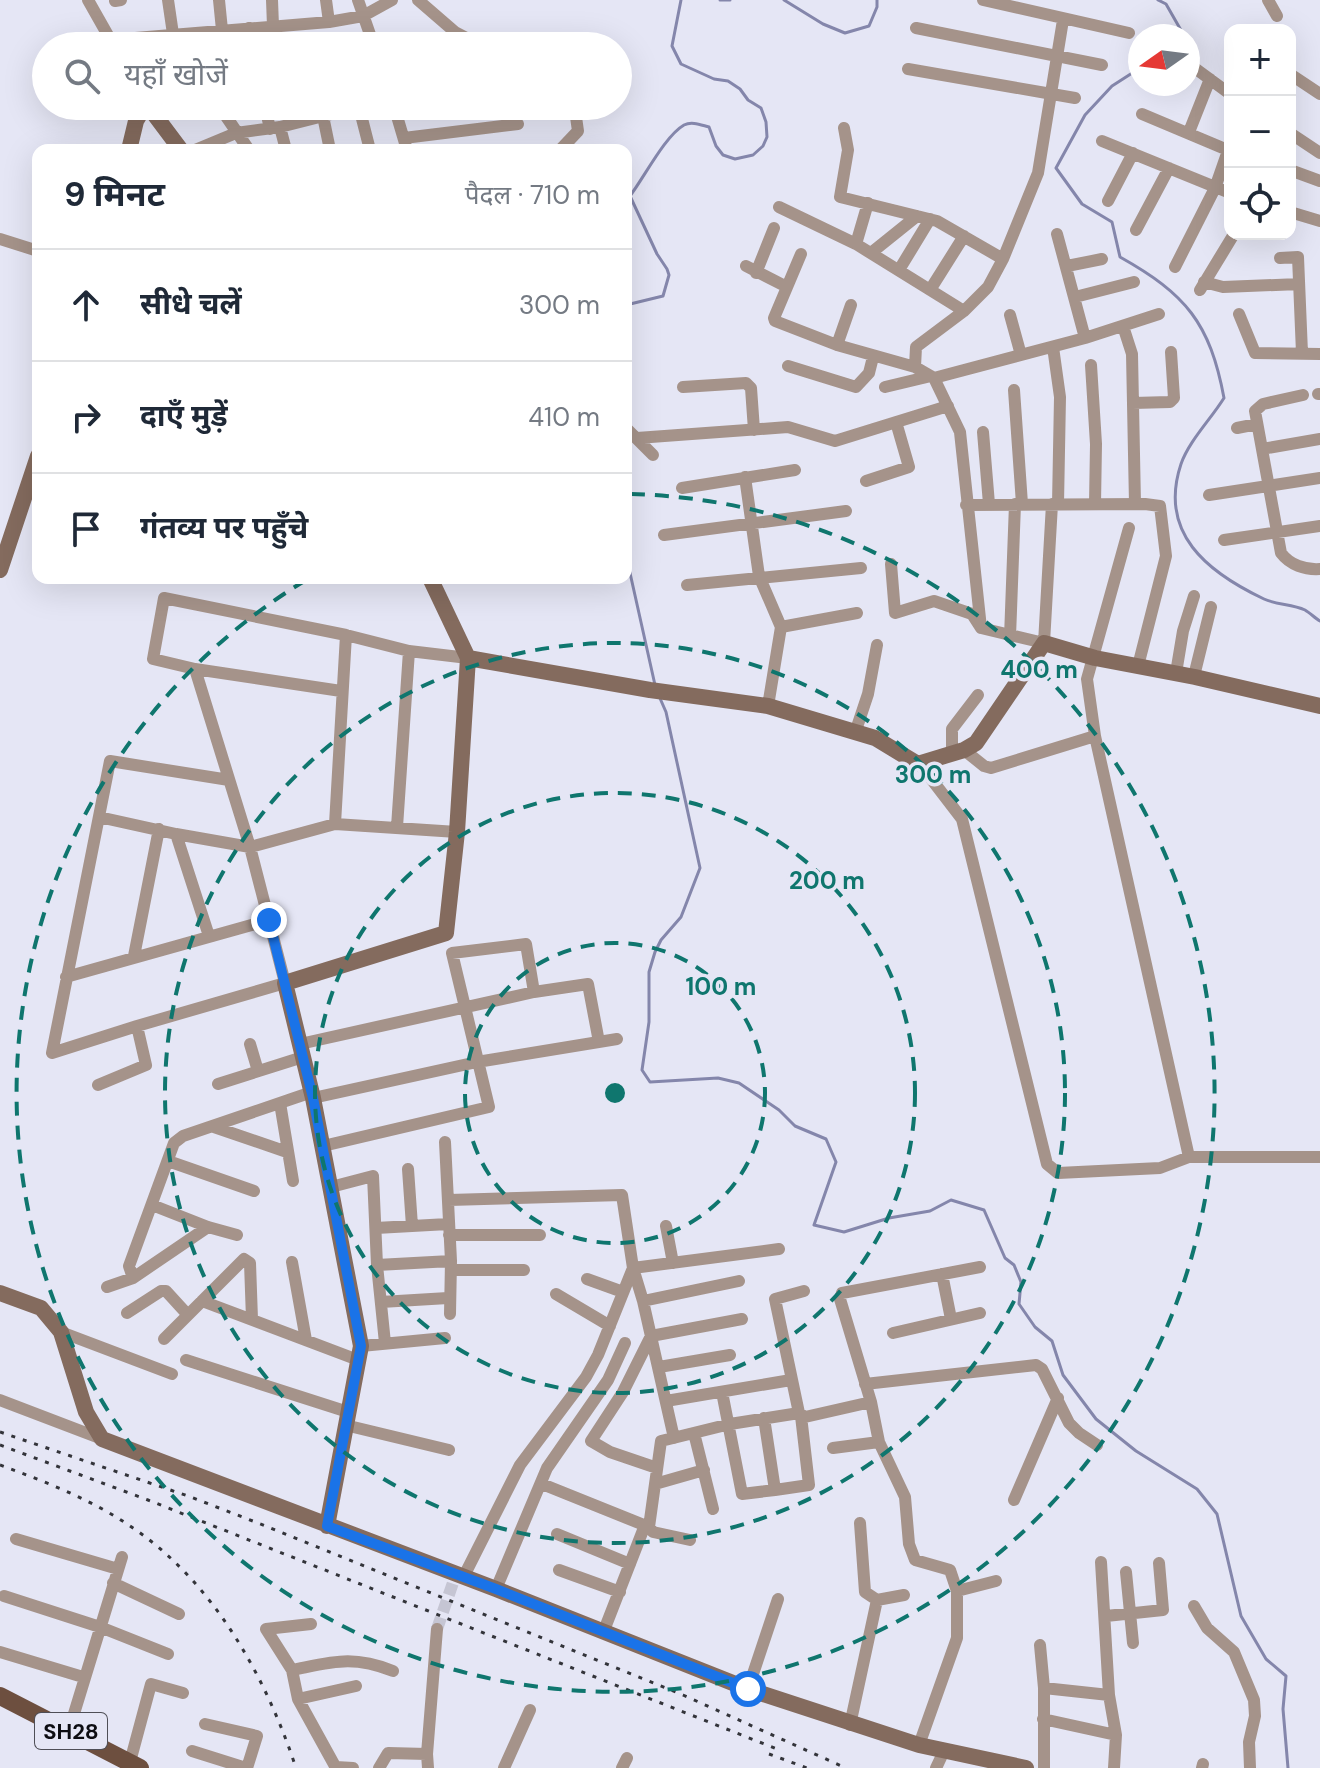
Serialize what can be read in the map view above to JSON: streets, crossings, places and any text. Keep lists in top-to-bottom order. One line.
{"streets":{"main road":["SH28"]},"north":"left","page":{"map_buttons":["+","−"],"search":"यहाँ खोजें","heading":["9 मिनट","पैदल · 710 m"],"list":[["सीधे चलें","300 m"],["दाएँ मुड़ें","410 m"],"गंतव्य पर पहुँचे"]},"rings":["400 m","300 m","200 m","100 m"]}
